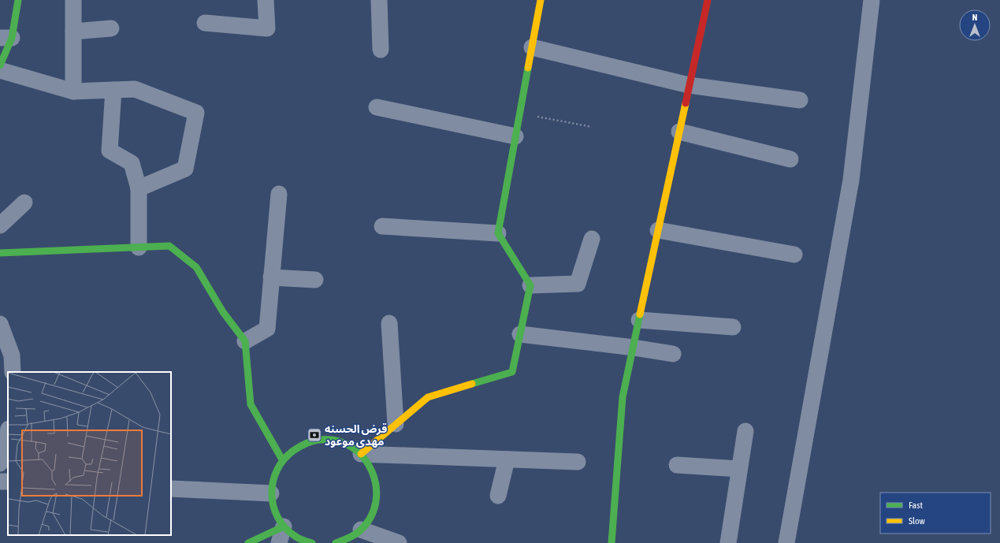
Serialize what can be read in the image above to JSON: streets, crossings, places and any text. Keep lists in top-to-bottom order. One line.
{"places":{"bank":["قرض الحسنه مهدی موعود"]},"legend":["Fast","Slow"],"north":"top"}
